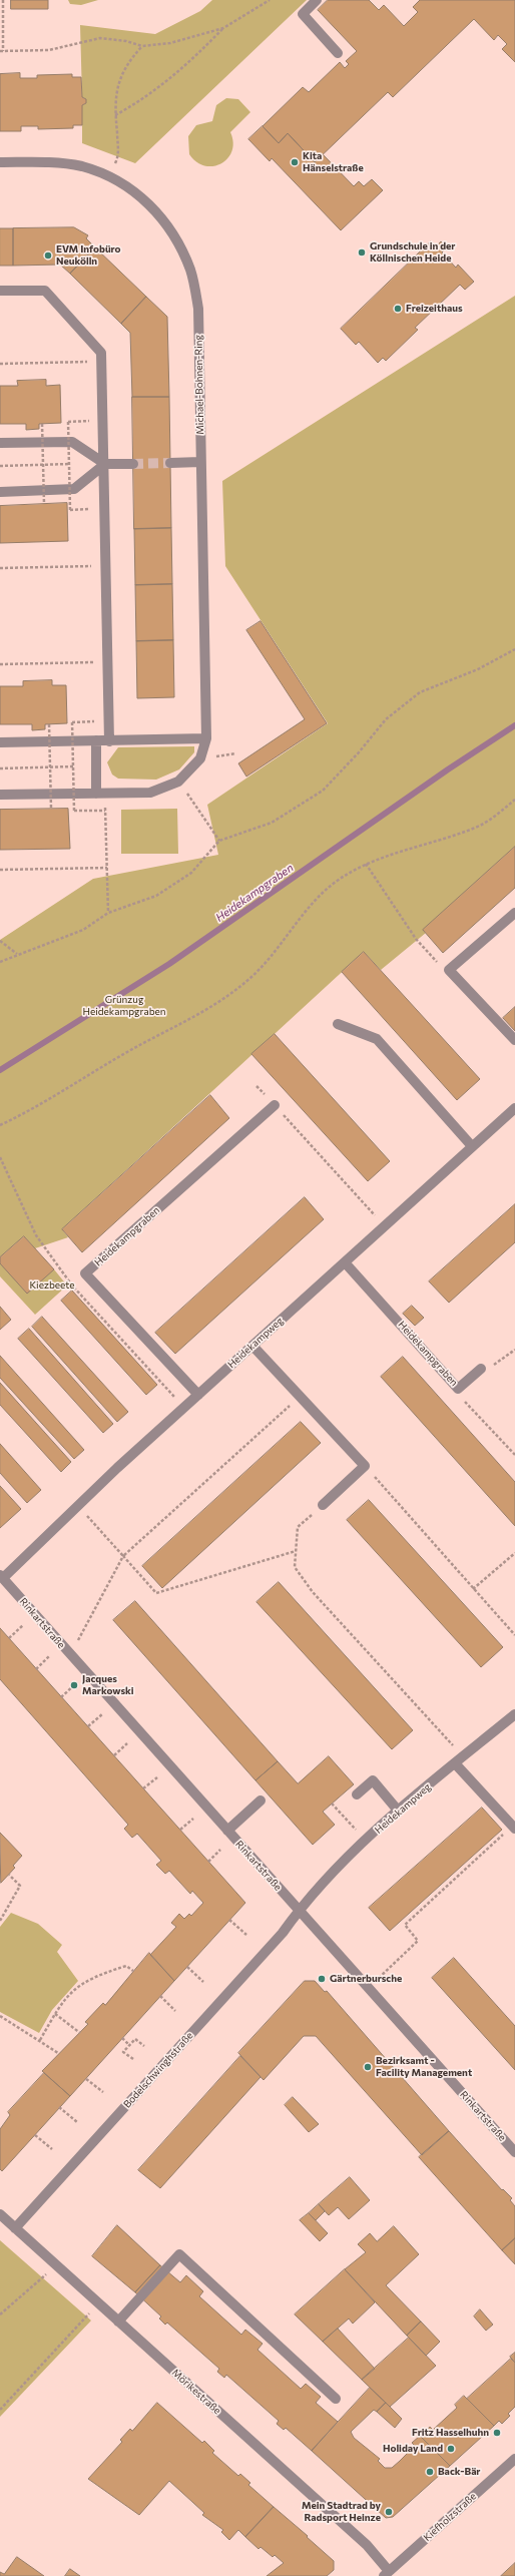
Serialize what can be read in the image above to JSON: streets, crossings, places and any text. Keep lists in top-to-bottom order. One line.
{"streets":{"street":["Michael-Bohnen-Ring","Heidekampgraben","Heidekampweg","Rinkartstraße","Bodelschwinghstraße","Mörikestraße","Kiefholzstraße"]},"crossings":[["Heidekampgraben","Heidekampweg"],["Heidekampweg","Rinkartstraße"],["Heidekampweg","Bodelschwinghstraße"],["Rinkartstraße","Bodelschwinghstraße"],["Bodelschwinghstraße","Mörikestraße"],["Mörikestraße","Kiefholzstraße"]],"water":["Heidekampgraben"],"parks":["Grünzug Heidekampgraben","Kiezbeete"],"places":["Kita Hänselstraße","Grundschule in der Köllnischen Heide","EVM Infobüro Neukölln","Freizeithaus","Jacques Markowski","Gärtnerbursche","Bezirksamt - Facility Management","Fritz Hasselhuhn","Holiday Land","Back-Bär","Mein Stadtrad by Radsport Heinze"]}
